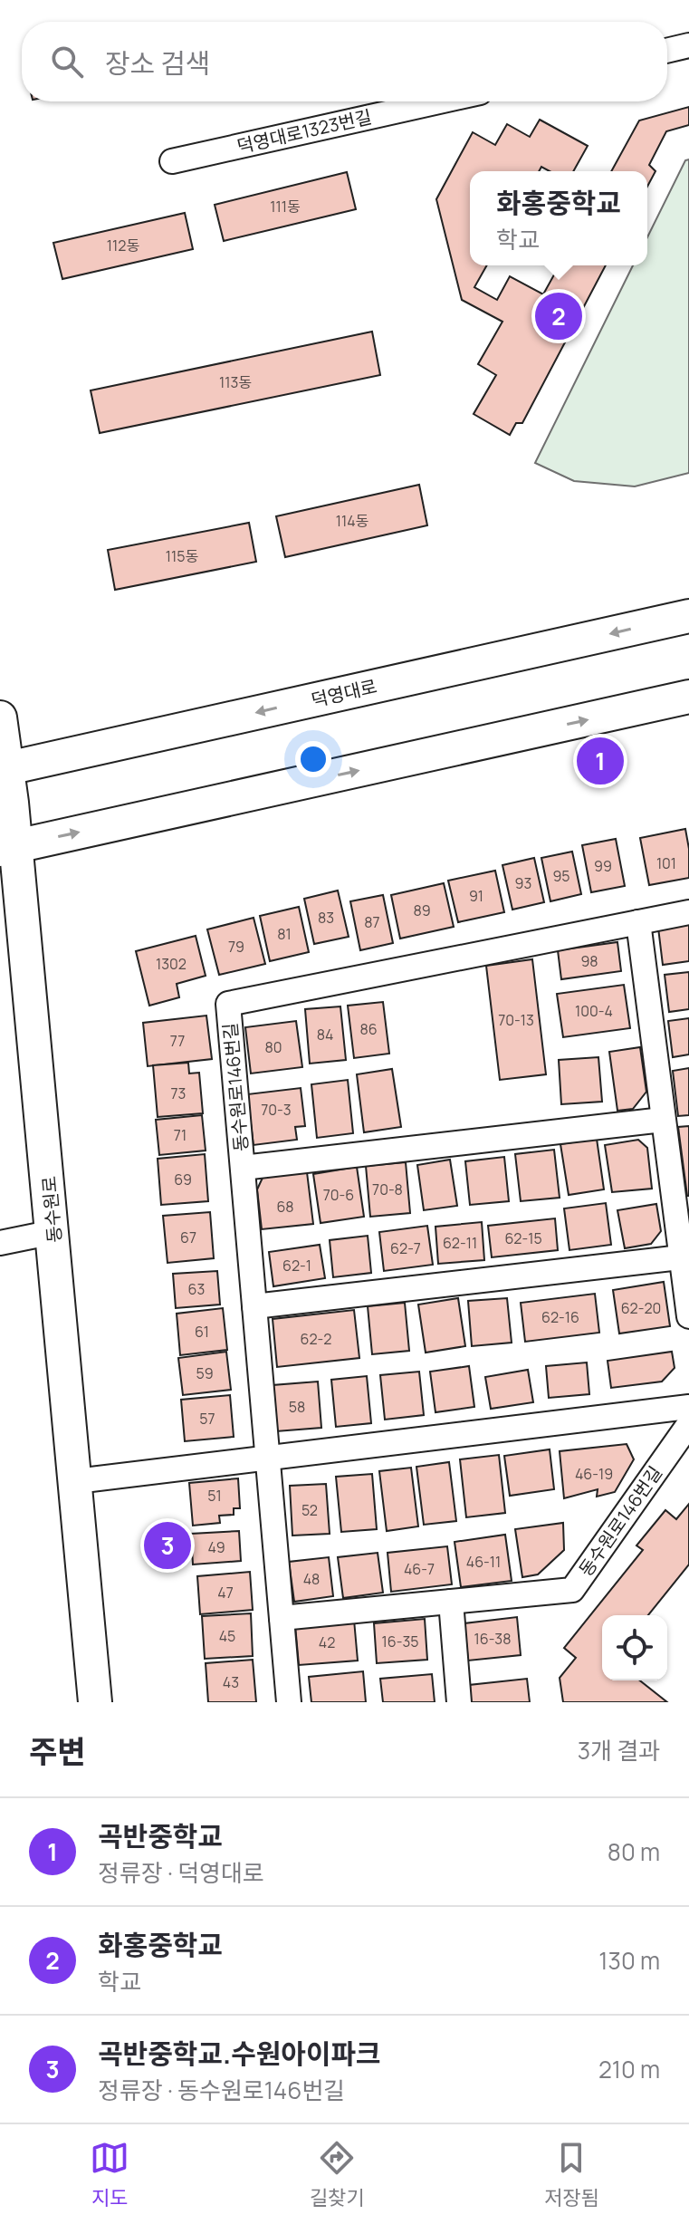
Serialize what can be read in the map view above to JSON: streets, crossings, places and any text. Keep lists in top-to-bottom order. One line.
{"streets":{"main road":["덕영대로","동수원로"],"street":["덕영대로1323번길","동수원로146번길"]},"crossings":[["덕영대로","동수원로"]],"house_numbers":["111동","112동","113동","114동","115동","101","99","95","93","91","89","83","87","81","79","98","1302","100-4","70-13","86","84","77","80","73","70-3","71","69","70-8","70-6","68","67","62-15","62-11","62-7","62-1","63","62-20","62-16","61","62-2","59","58","57","46-19","51","52","49","46-11","46-7","48","47","45","16-38","16-35","42","43"],"page":{"search":"장소 검색","popup":["화홍중학교","학교"],"pins":["2","1","3"],"heading":["주변","3개 결과"],"list":[{"mark":"1","name":"곡반중학교","note":"정류장 · 덕영대로","value":"80 m"},{"mark":"2","name":"화홍중학교","note":"학교","value":"130 m"},{"mark":"3","name":"곡반중학교.수원아이파크","note":"정류장 · 동수원로146번길","value":"210 m"}],"nav":["지도","길찾기","저장됨"]}}
